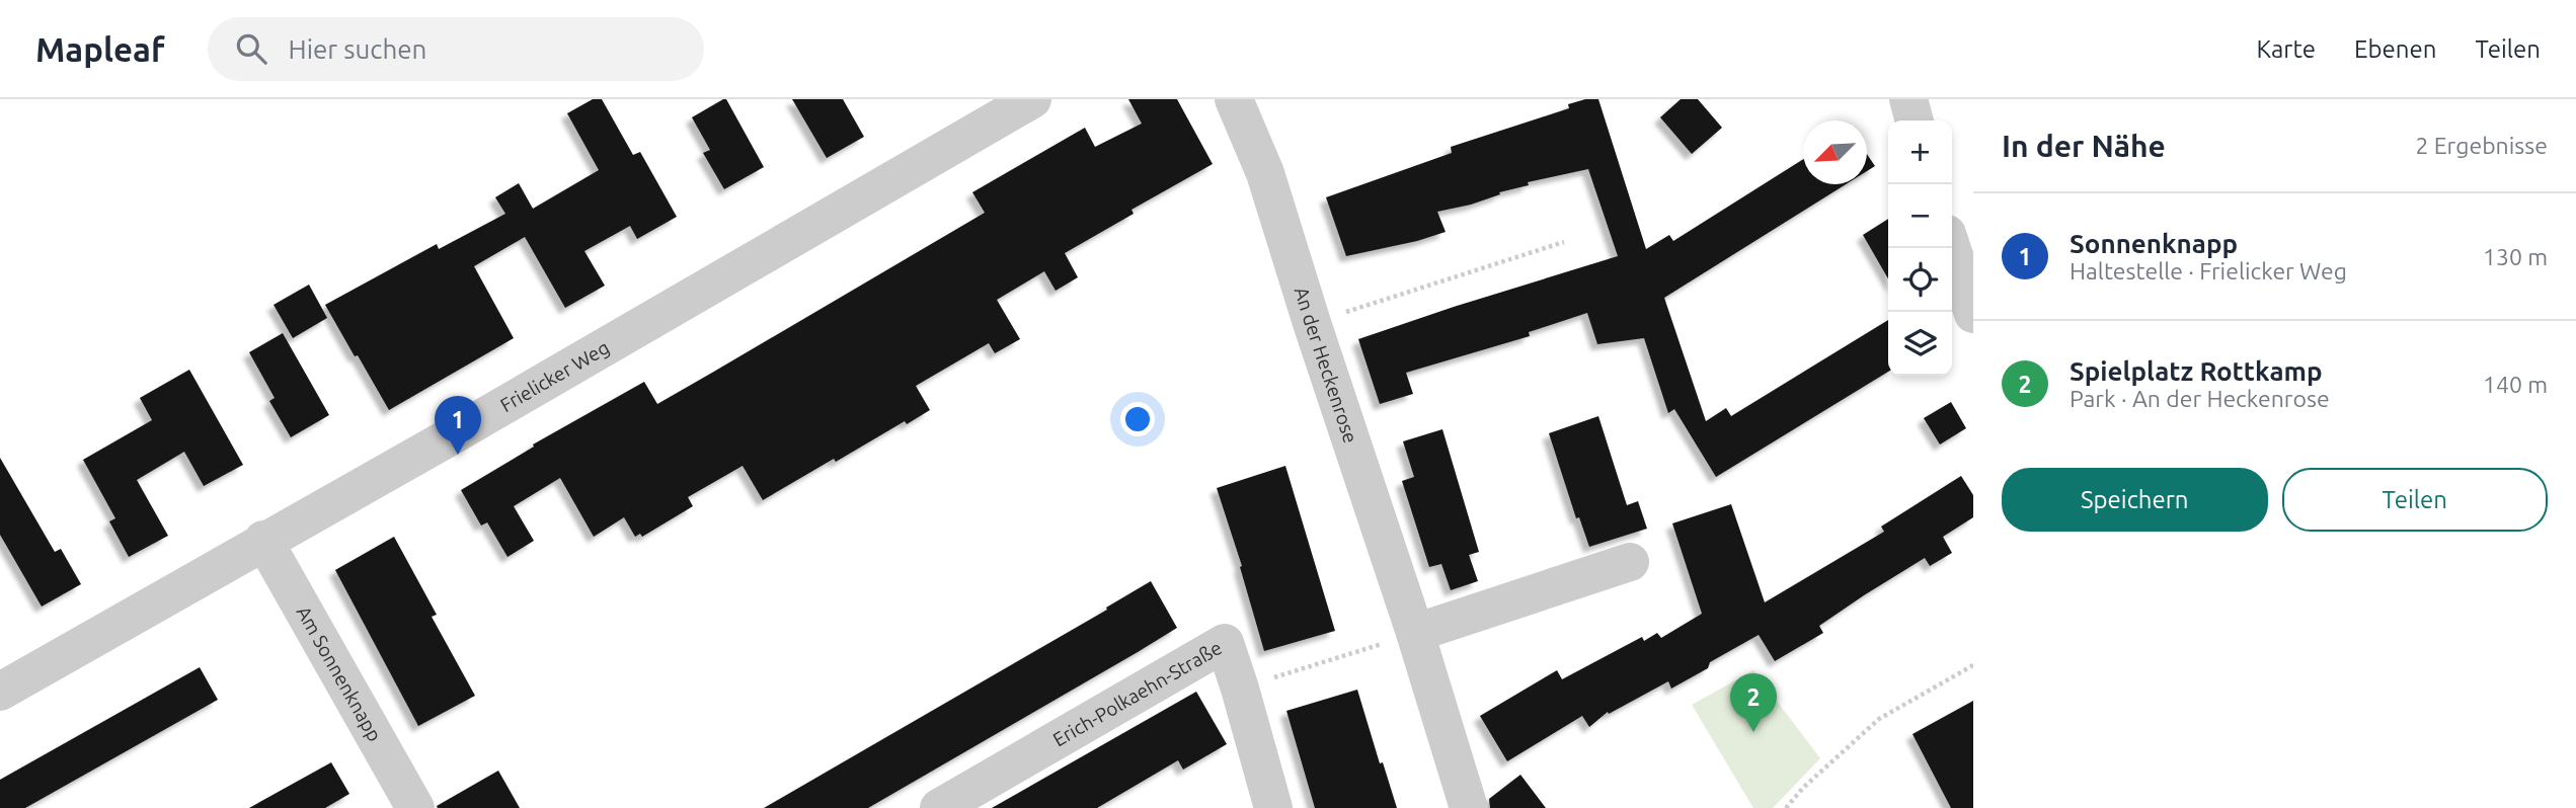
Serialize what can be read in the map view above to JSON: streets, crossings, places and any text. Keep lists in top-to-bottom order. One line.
{"streets":{"street":["An der Heckenrose","Frielicker Weg","Am Sonnenknapp","Erich-Polkaehn-Straße"]},"crossings":[["Frielicker Weg","Am Sonnenknapp"]],"north":"bottom left","page":{"header":"Mapleaf","search":"Hier suchen","nav":["Karte","Ebenen","Teilen"],"heading":["In der Nähe","2 Ergebnisse"],"map_buttons":["+","−"],"list":[{"mark":"1","name":"Sonnenknapp","note":"Haltestelle · Frielicker Weg","value":"130 m"},{"mark":"2","name":"Spielplatz Rottkamp","note":"Park · An der Heckenrose","value":"140 m"}],"pins":["1","2"],"buttons":["Speichern","Teilen"]}}
